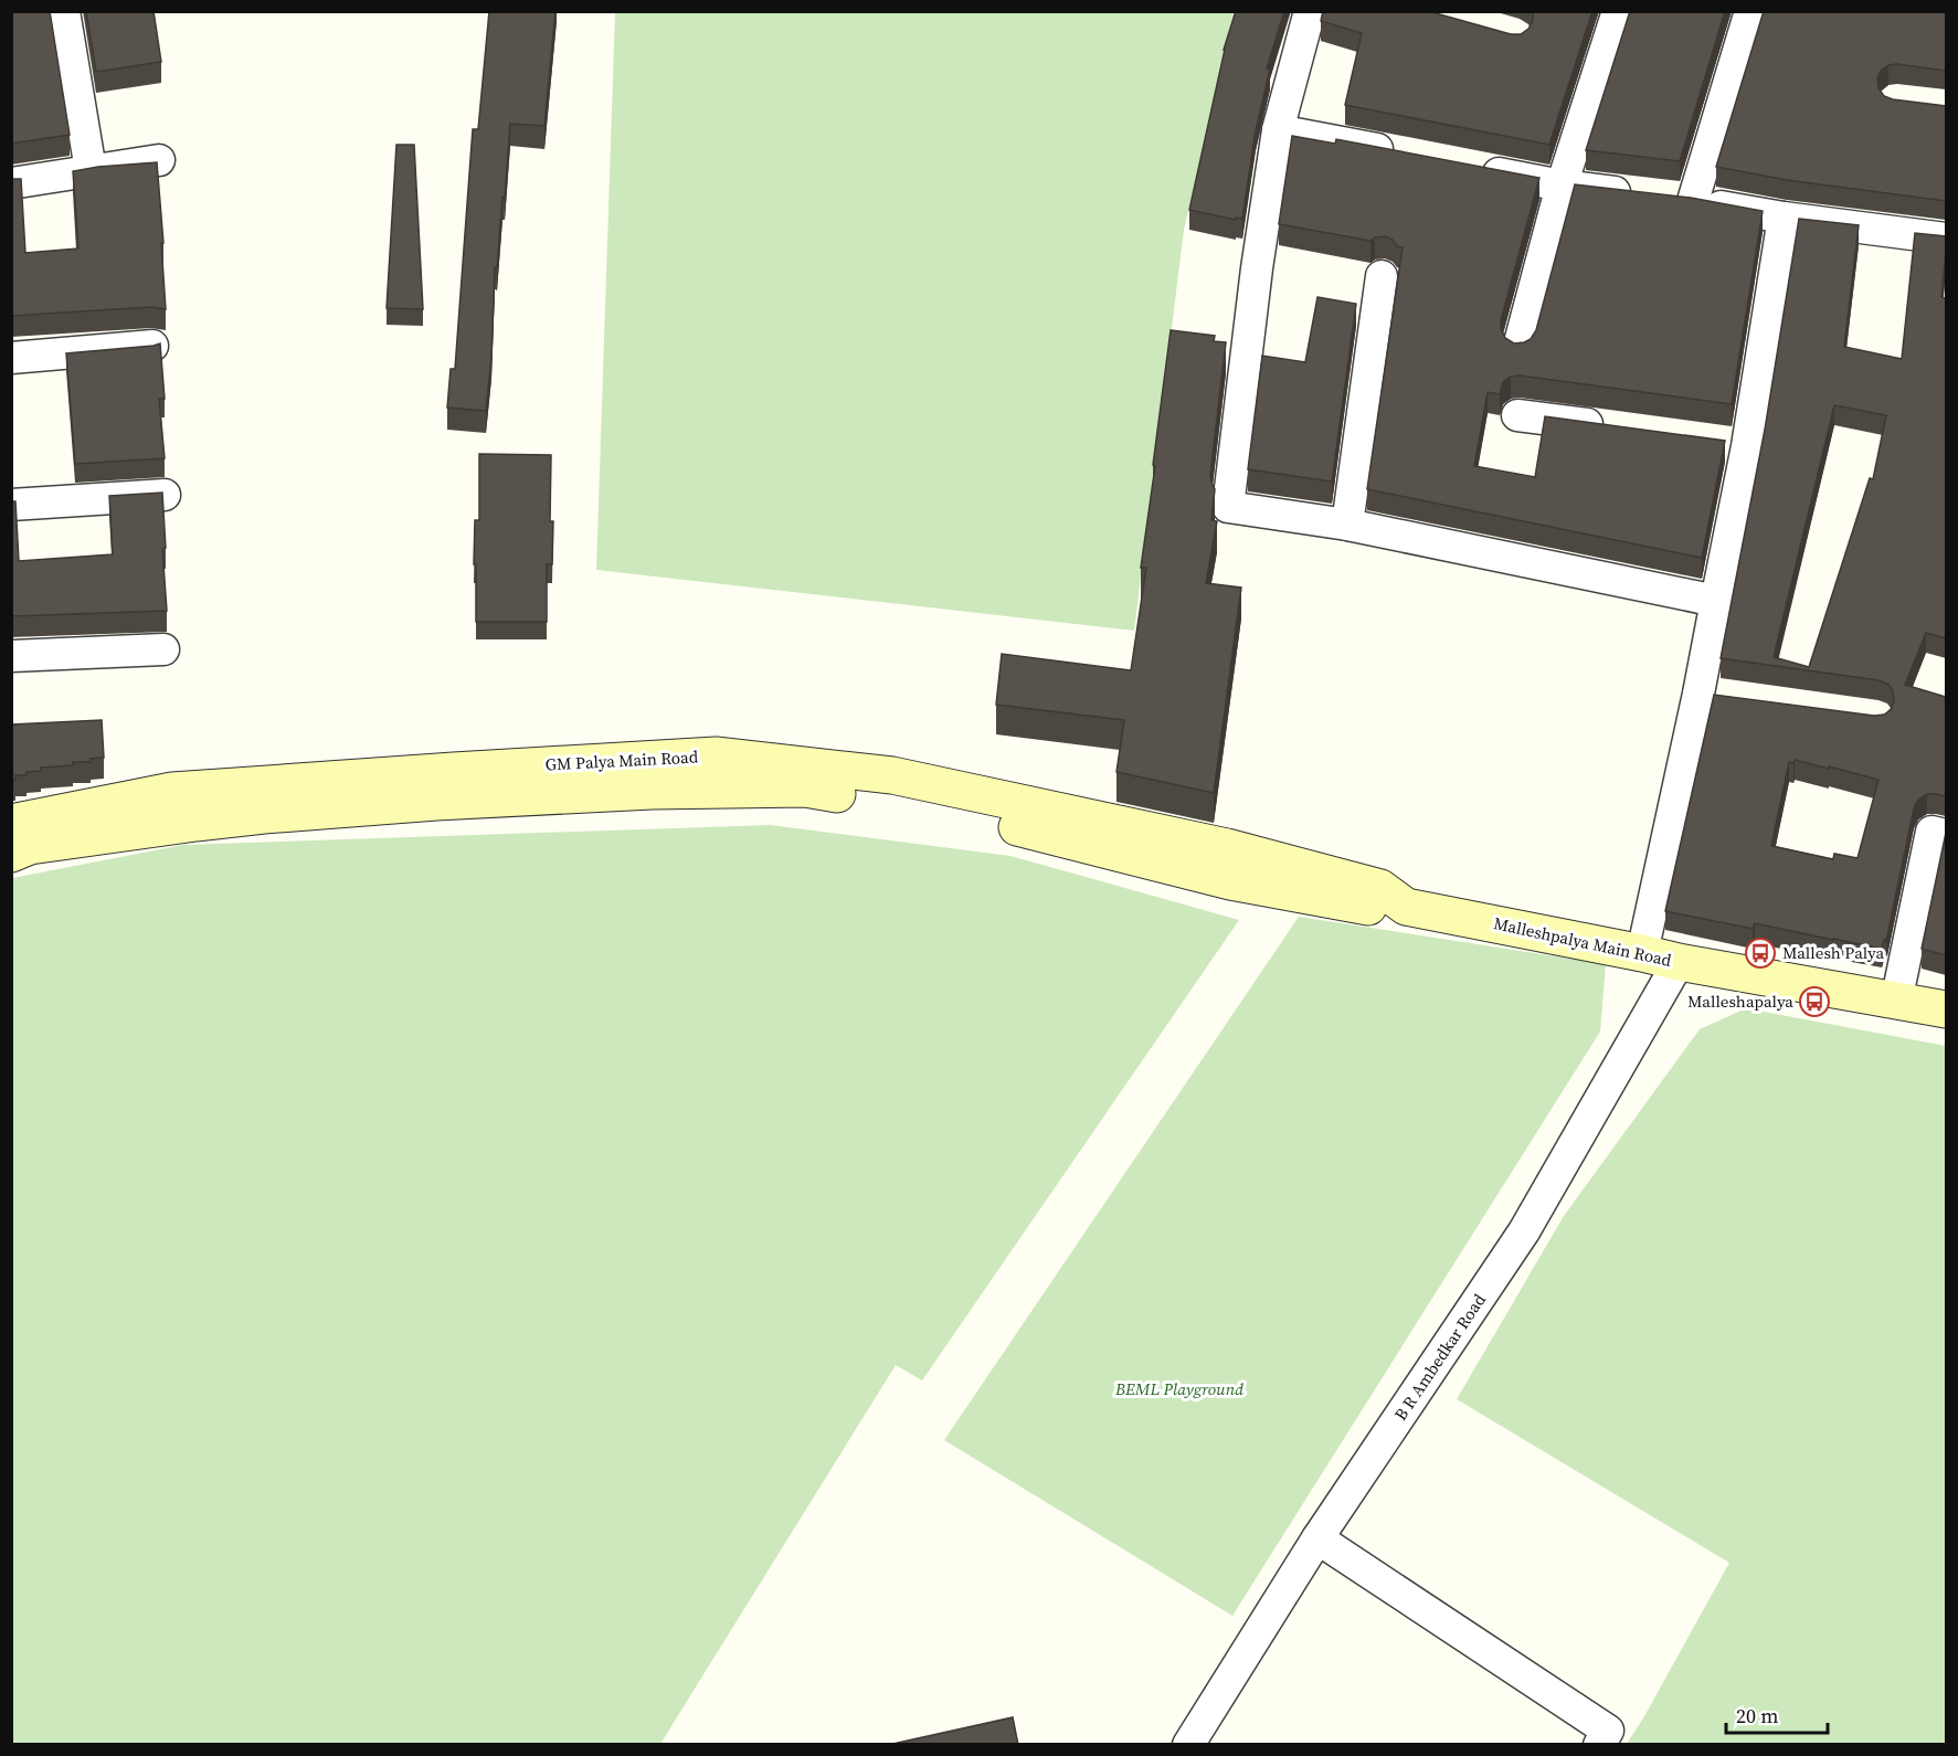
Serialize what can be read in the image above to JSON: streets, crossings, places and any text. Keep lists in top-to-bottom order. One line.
{"streets":{"main road":["GM Palya Main Road","Malleshpalya Main Road"],"street":["B R Ambedkar Road"]},"crossings":[["GM Palya Main Road","Malleshpalya Main Road"],["Malleshpalya Main Road","B R Ambedkar Road"]],"parks":["BEML Playground"],"places":{"bus stop":["Mallesh Palya","Malleshapalya"]},"scale_bar":"20 m"}
